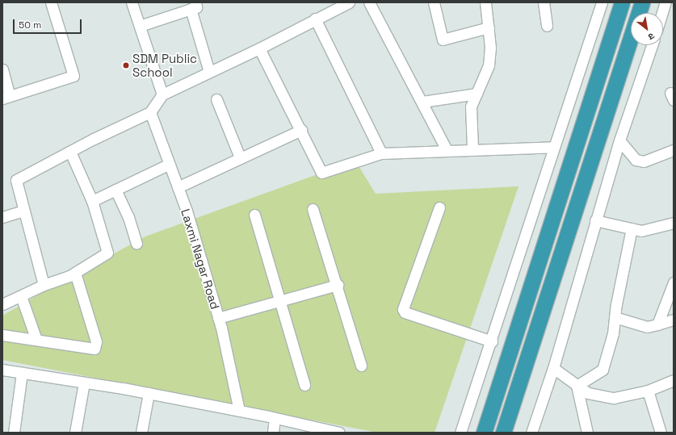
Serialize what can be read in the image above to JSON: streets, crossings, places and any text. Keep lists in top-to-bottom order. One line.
{"streets":{"street":["Laxmi Nagar Road"]},"places":["SDM Public School"],"scale_bar":"50 m","north":"bottom right"}
